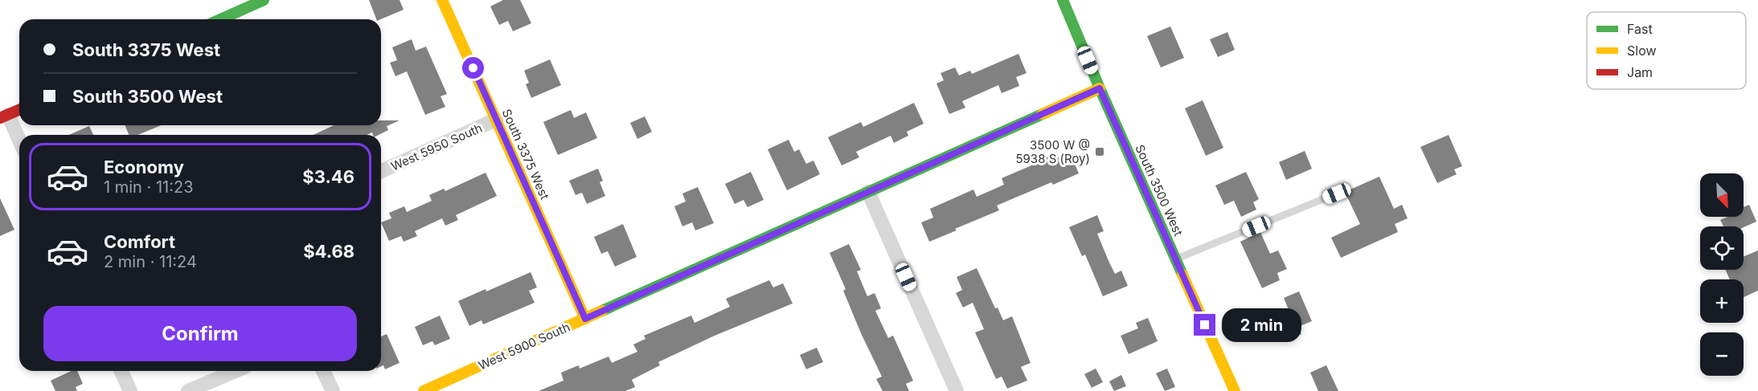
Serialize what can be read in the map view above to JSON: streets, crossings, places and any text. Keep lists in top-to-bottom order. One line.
{"streets":{"street":["West 5950 South","South 3375 West","South 3500 West","West 5900 South"]},"crossings":[["West 5950 South","South 3375 West"],["South 3375 West","West 5900 South"],["South 3500 West","West 5900 South"]],"places":{"transit":["3500 W @ 5938 S (Roy)"]},"legend":["Fast","Slow","Jam"],"north":"bottom right","page":{"banner":["South 3375 West","South 3500 West"],"list":[{"name":"Economy","note":"1 min · 11:23","value":"$3.46"},{"name":"Comfort","note":"2 min · 11:24","value":"$4.68"}],"map_buttons":["+","−"],"buttons":"Confirm","bubble":"2 min"}}
